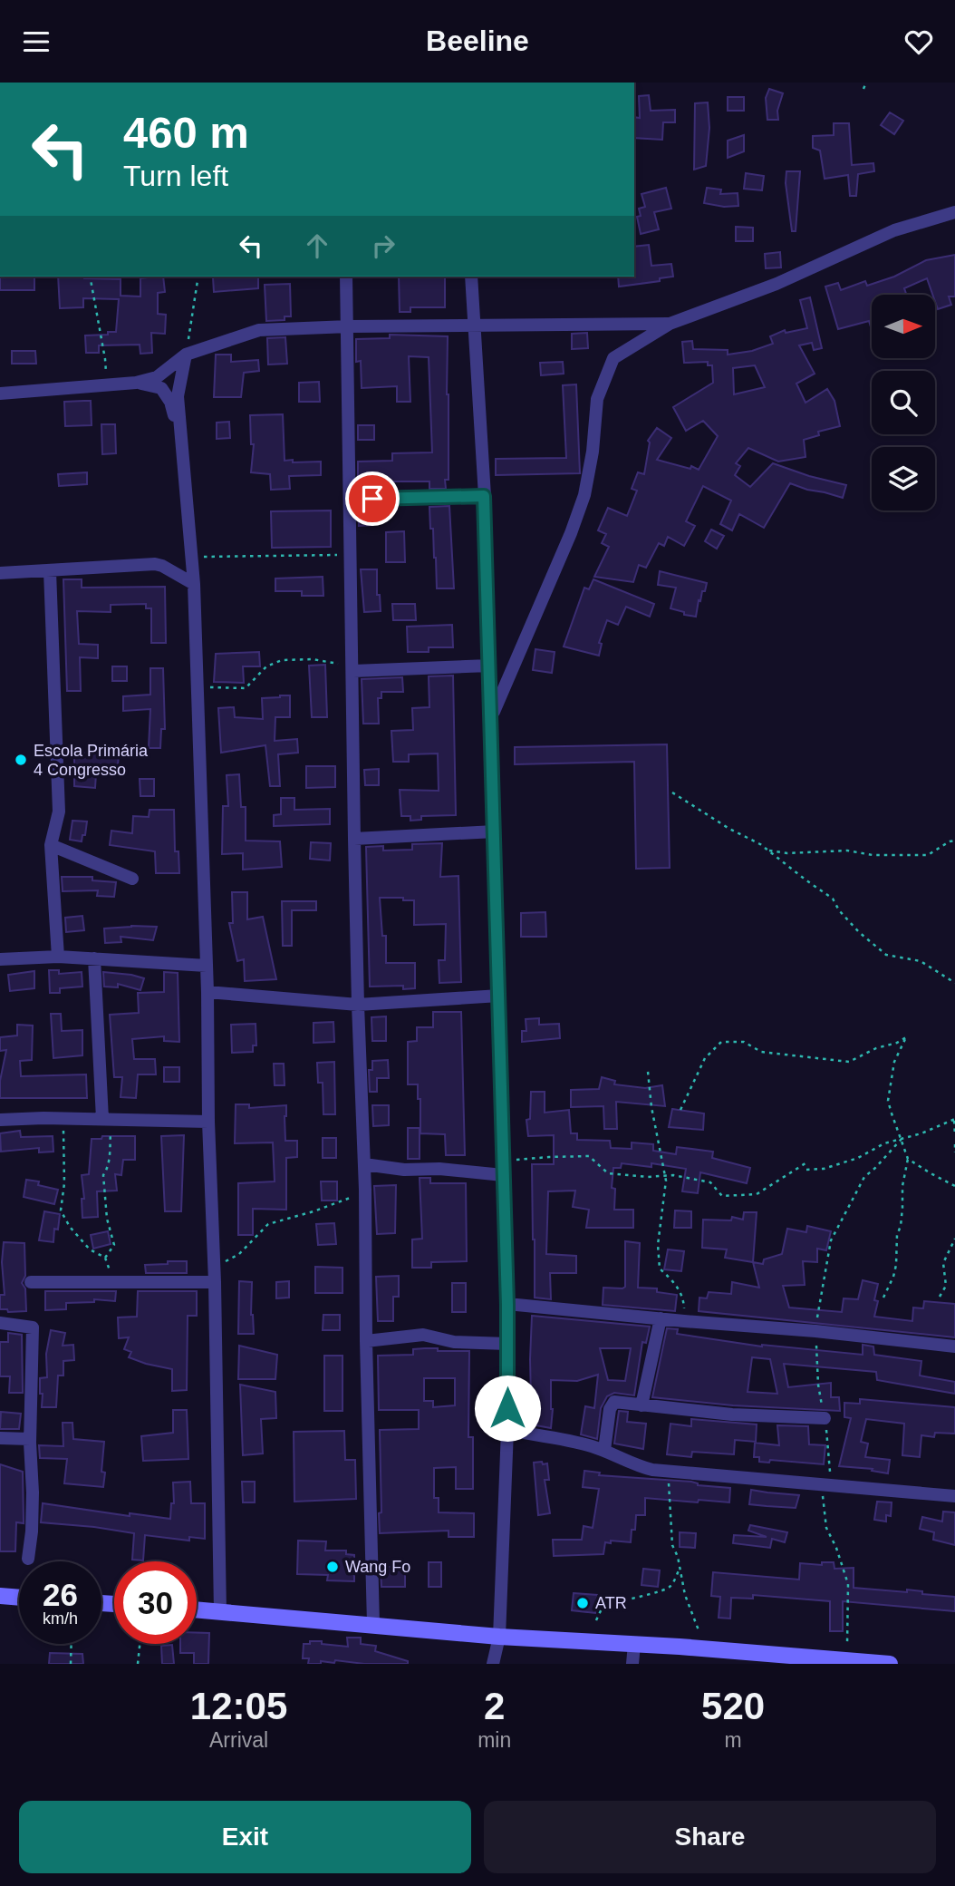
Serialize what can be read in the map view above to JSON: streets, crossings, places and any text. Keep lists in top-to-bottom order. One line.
{"places":["Escola Primária 4 Congresso","Wang Fo","ATR"],"north":"right","page":{"header":"Beeline","turn":["460 m","Turn left"],"speed":"26 km/h","limit":"30","eta":["12:05","Arrival","2","min","520","m"],"buttons":["Exit","Share"]}}
